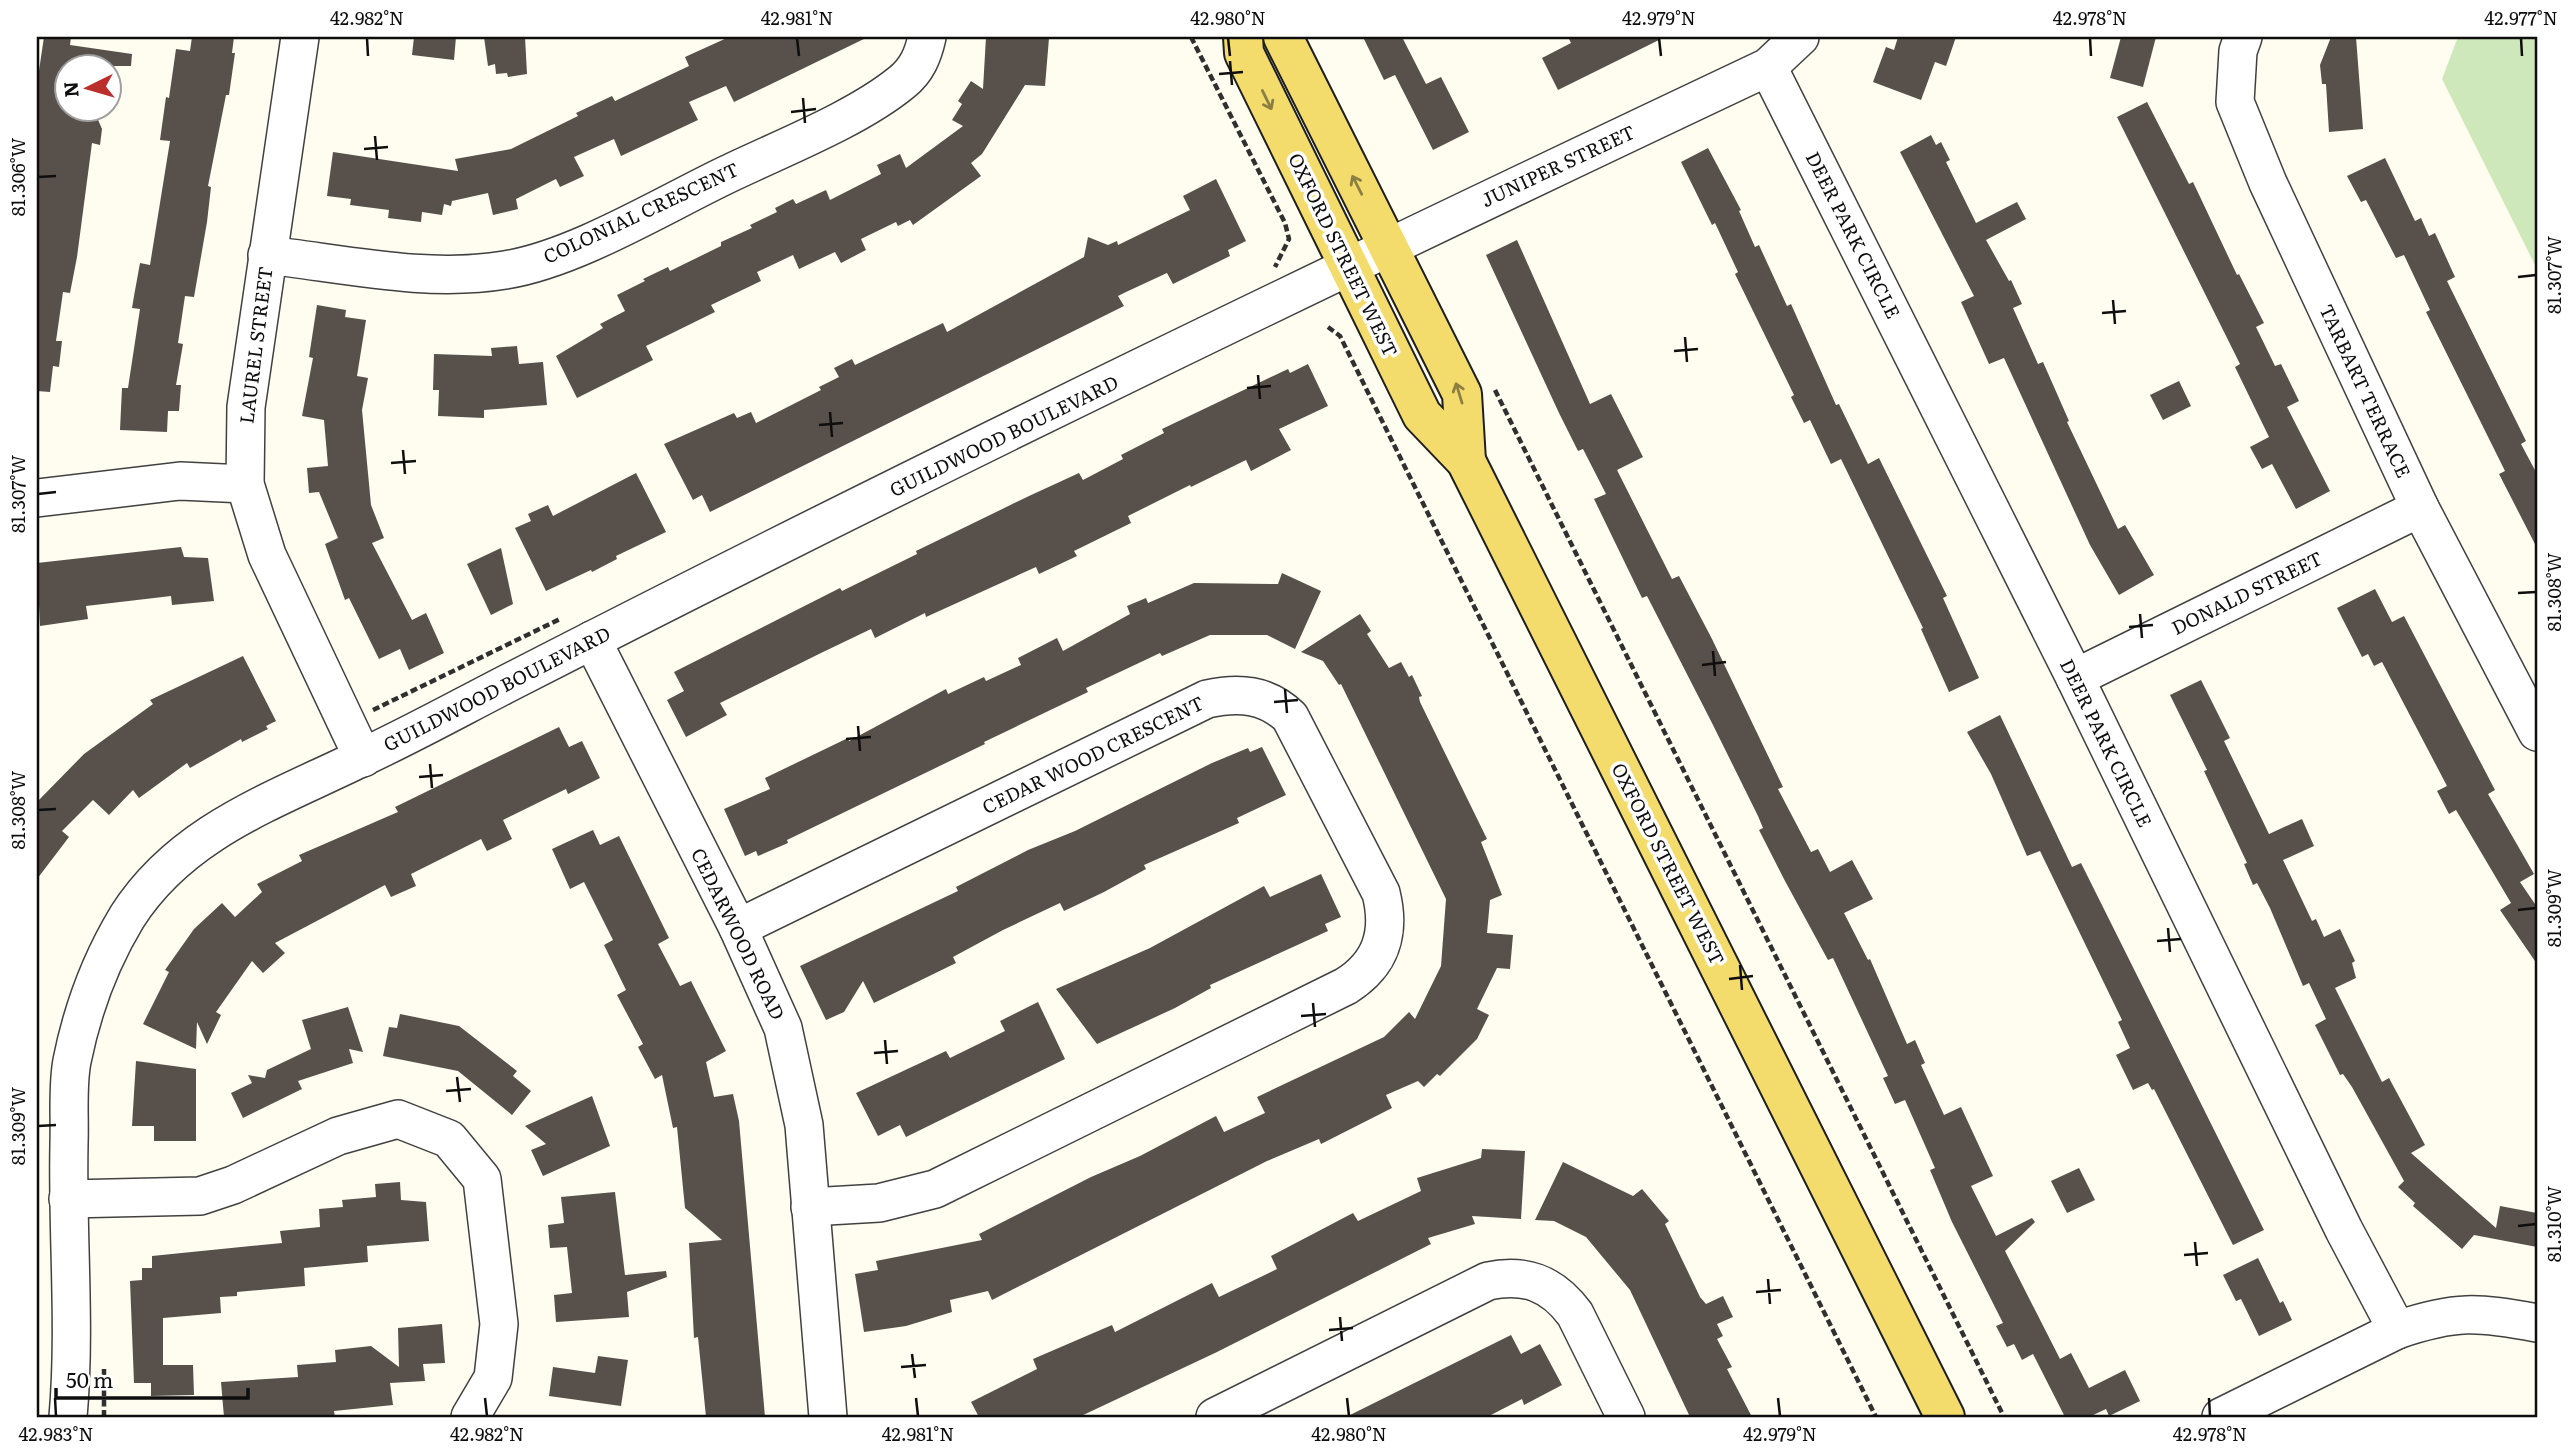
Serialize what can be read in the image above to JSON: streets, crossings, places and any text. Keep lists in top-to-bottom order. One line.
{"streets":{"main road":["OXFORD STREET WEST"],"street":["JUNIPER STREET","COLONIAL CRESCENT","DEER PARK CIRCLE","LAUREL STREET","TARBART TERRACE","GUILDWOOD BOULEVARD","DONALD STREET","CEDAR WOOD CRESCENT","CEDARWOOD ROAD"]},"crossings":[["JUNIPER STREET","DEER PARK CIRCLE"],["JUNIPER STREET","OXFORD STREET WEST"],["JUNIPER STREET","GUILDWOOD BOULEVARD"],["COLONIAL CRESCENT","LAUREL STREET"],["DEER PARK CIRCLE","DONALD STREET"],["OXFORD STREET WEST","GUILDWOOD BOULEVARD"],["LAUREL STREET","GUILDWOOD BOULEVARD"],["TARBART TERRACE","DONALD STREET"],["GUILDWOOD BOULEVARD","CEDARWOOD ROAD"],["CEDAR WOOD CRESCENT","CEDARWOOD ROAD"]],"scale_bar":"50 m","north":"left","coordinates":["42.982°N","42.981°N","42.980°N","42.979°N","42.978°N","42.977°N","81.306°W","81.307°W","81.308°W","81.309°W","81.310°W","42.983°N"]}
